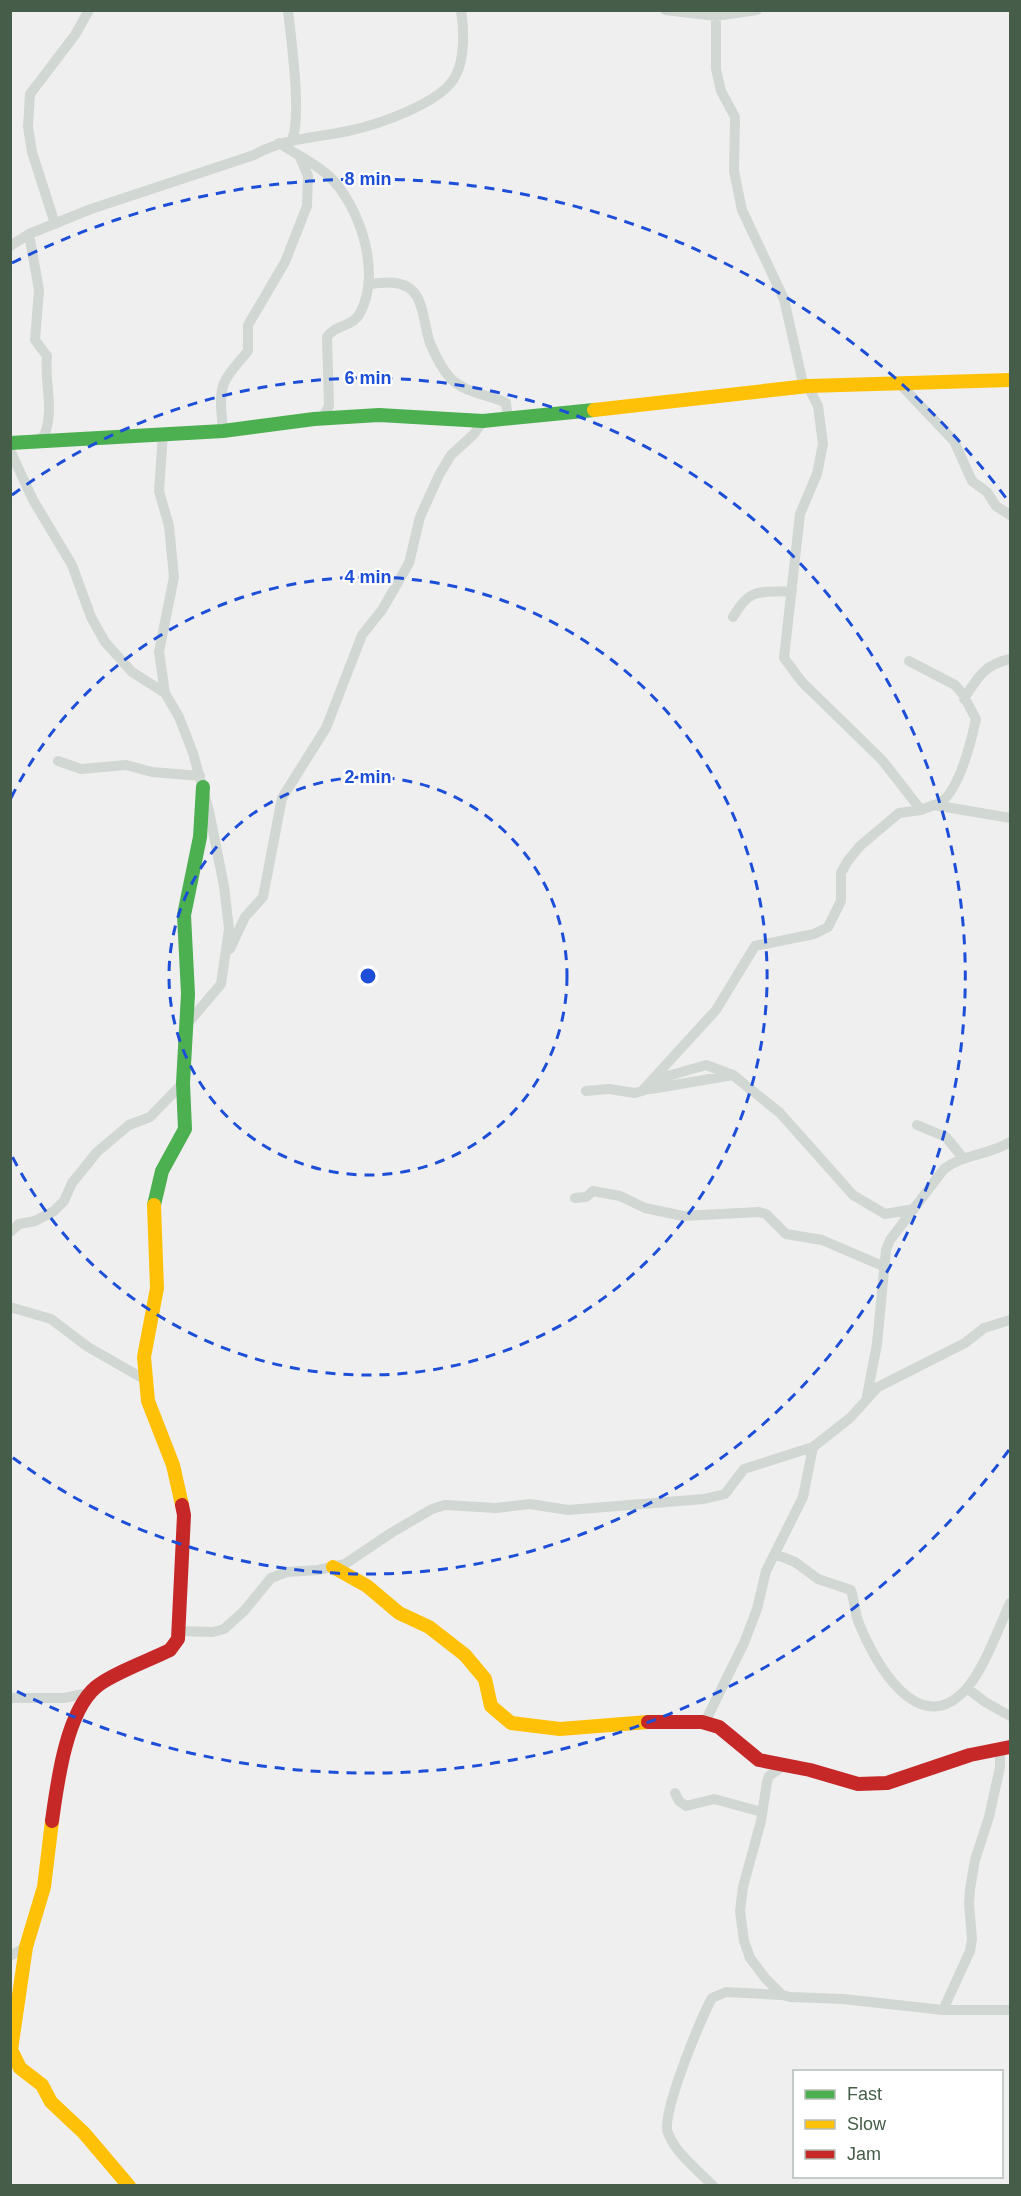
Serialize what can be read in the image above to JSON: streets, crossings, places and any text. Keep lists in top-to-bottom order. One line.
{"legend":["Fast","Slow","Jam"],"rings":["8 min","6 min","4 min","2 min"]}
